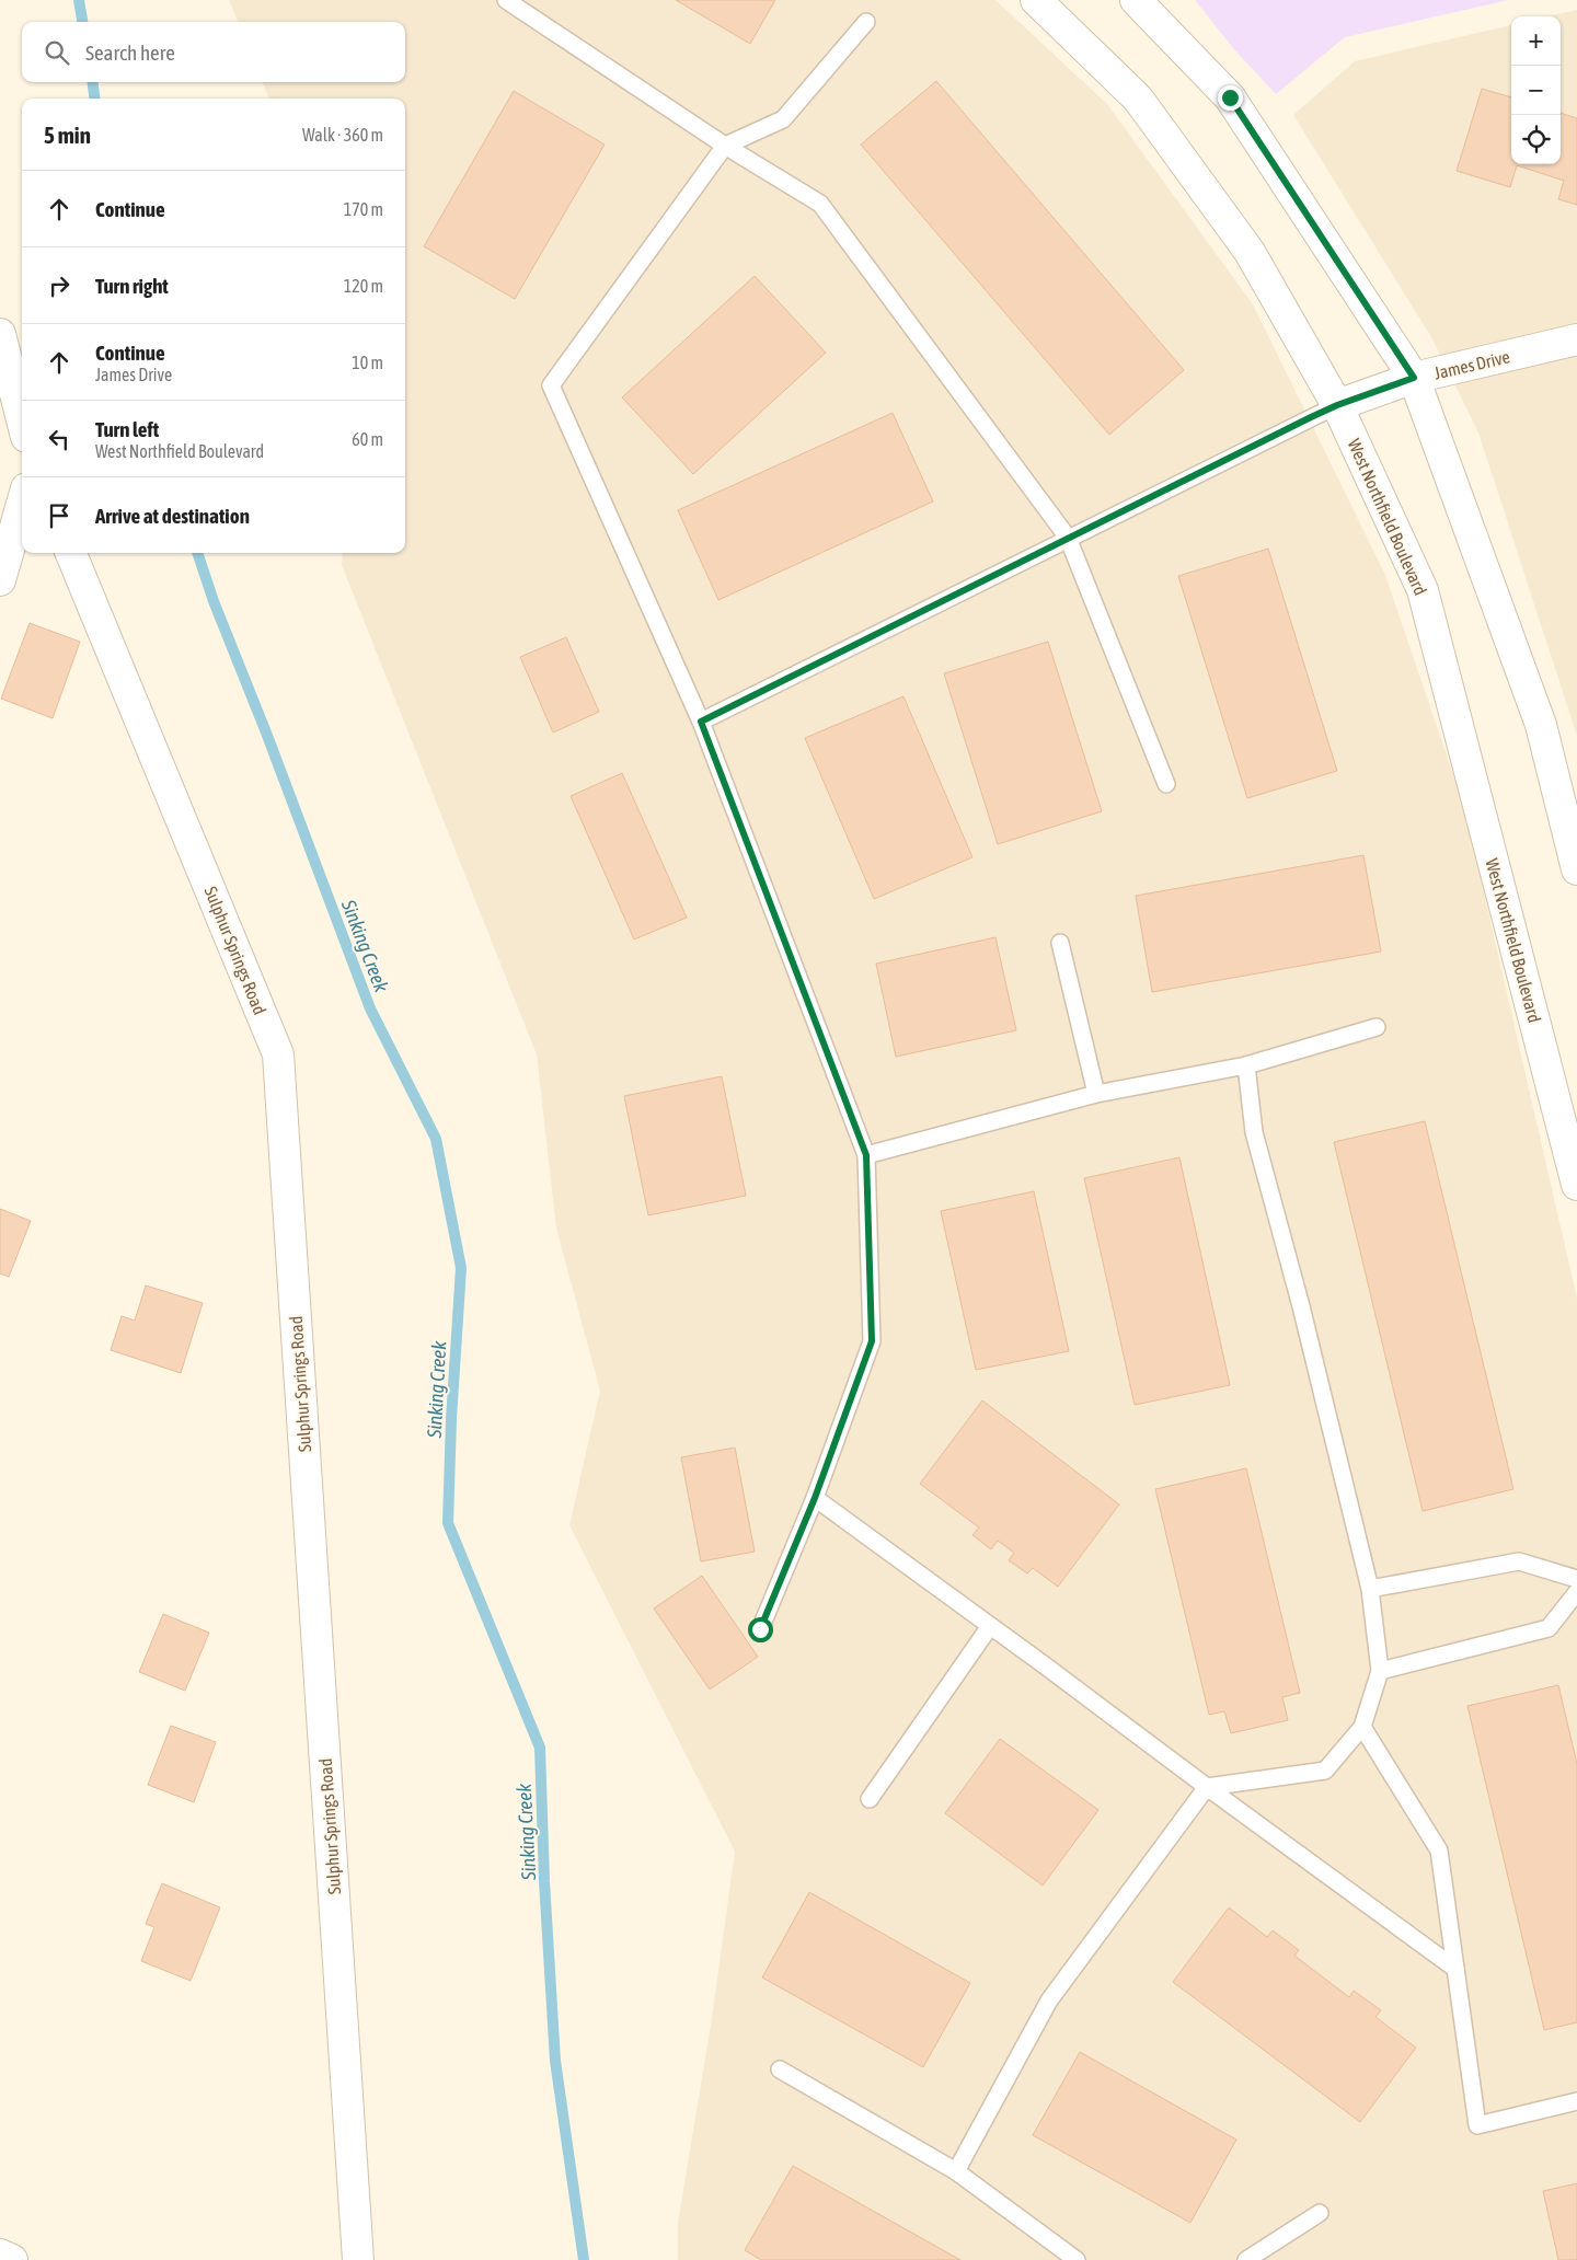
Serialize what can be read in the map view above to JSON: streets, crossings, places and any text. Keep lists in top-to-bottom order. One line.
{"streets":{"main road":["James Drive","West Northfield Boulevard","Sulphur Springs Road"]},"crossings":[["James Drive","West Northfield Boulevard"]],"water":["Sinking Creek"],"page":{"map_buttons":["+","−"],"search":"Search here","heading":["5 min","Walk · 360 m"],"list":[["Continue","170 m"],["Turn right","120 m"],["Continue","James Drive","10 m"],["Turn left","West Northfield Boulevard","60 m"],"Arrive at destination"]}}
